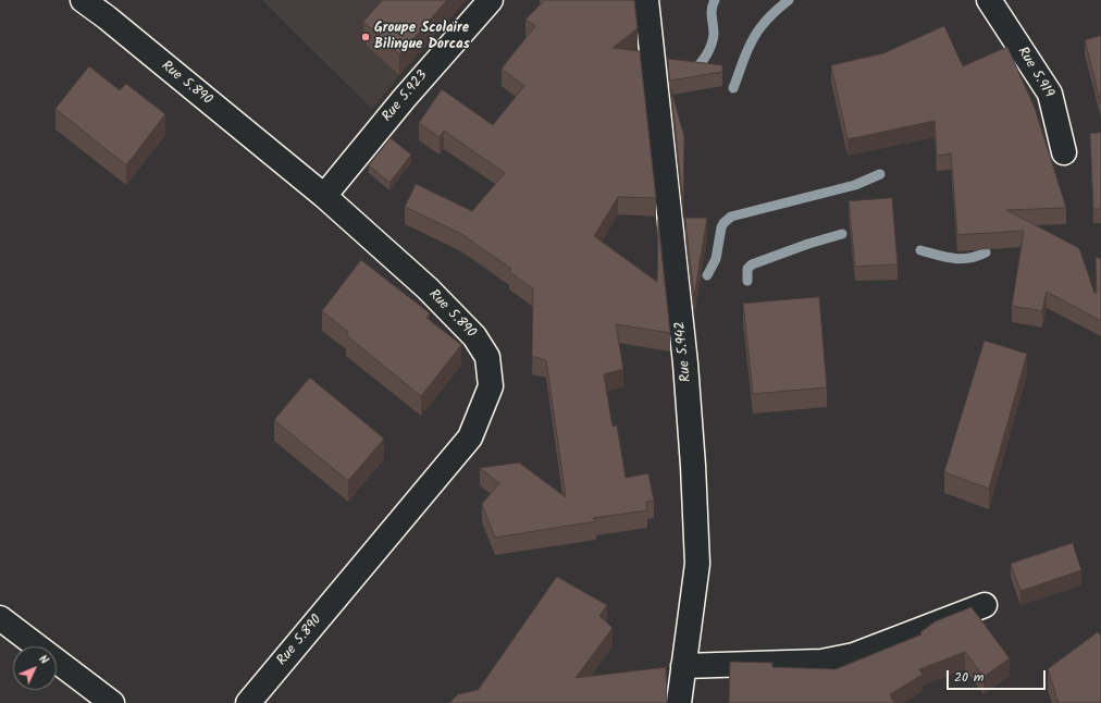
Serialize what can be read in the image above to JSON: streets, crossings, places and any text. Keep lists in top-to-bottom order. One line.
{"streets":{"street":["Rue 5.919","Rue 5.890","Rue 5.923","Rue 5.942"]},"crossings":[["Rue 5.890","Rue 5.923"]],"places":["Groupe Scolaire Bilingue Dorcas"],"scale_bar":"20 m","north":"top right"}
